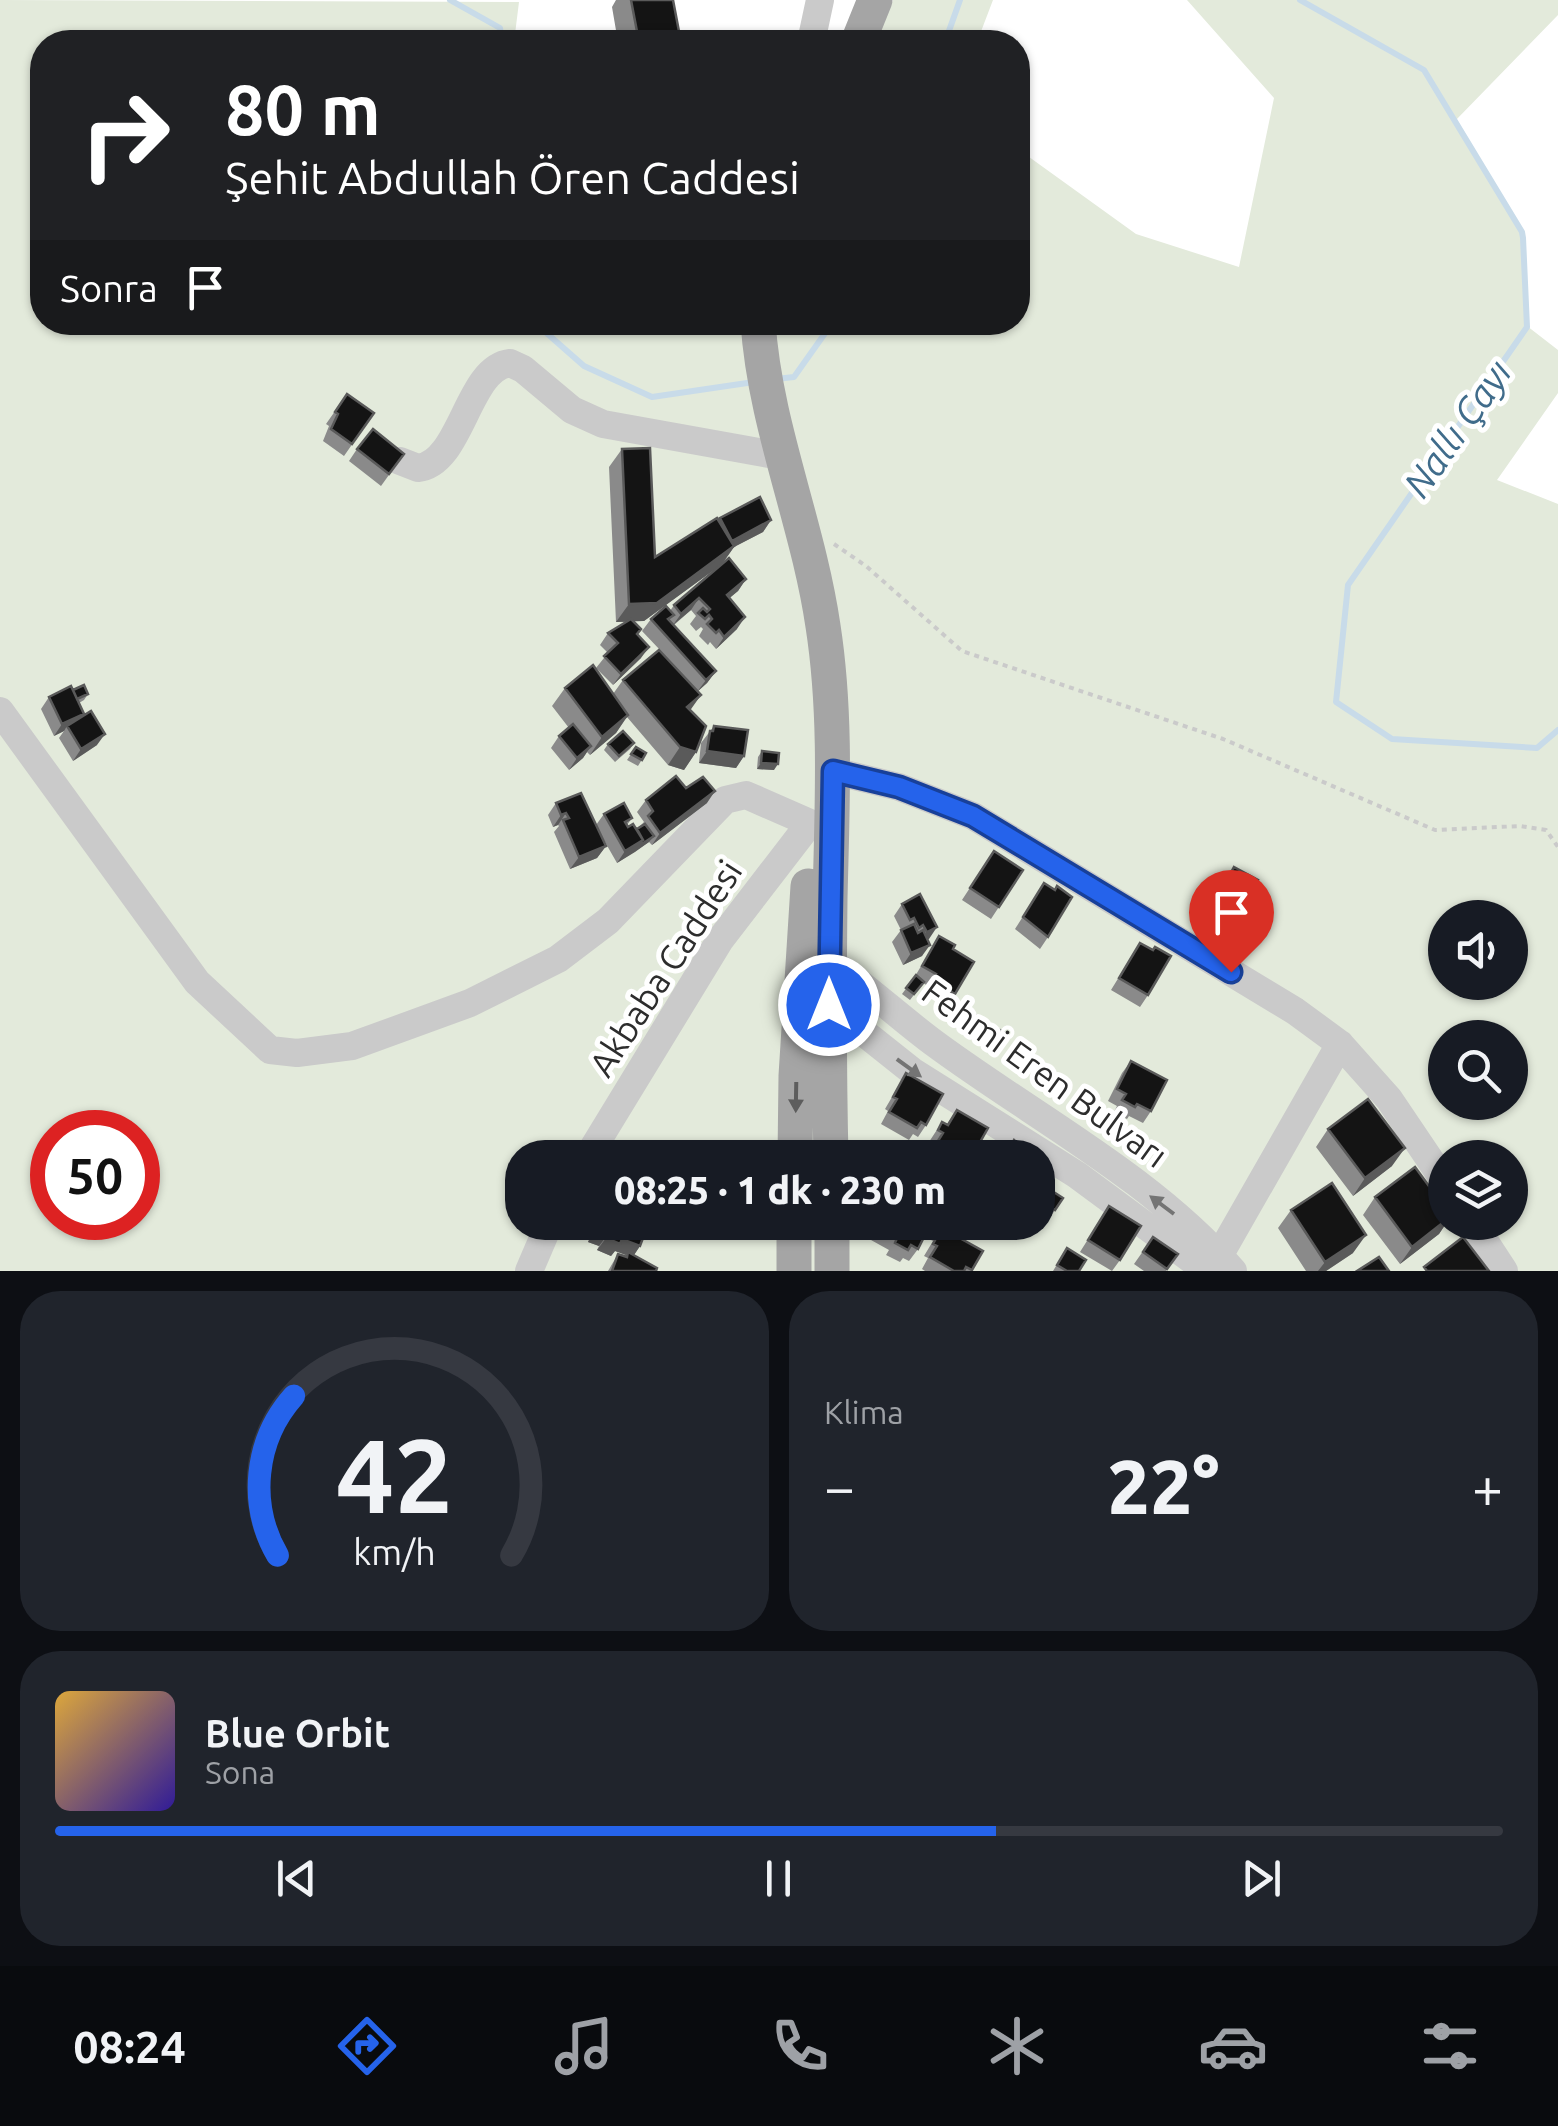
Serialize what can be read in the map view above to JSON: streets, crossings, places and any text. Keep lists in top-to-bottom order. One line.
{"streets":{"street":["Akbaba Caddesi","Fehmi Eren Bulvarı"]},"water":["Nallı Çayı"],"page":{"turn":["80 m","Şehit Abdullah Ören Caddesi"],"then":"Sonra","limit":"50","trip":"08:25 · 1 dk · 230 m","tile":"Klima","heat":["−","22°","+"],"song":["Blue Orbit","Sona"],"tabs":"08:24","gauge":["42","km/h"]}}
